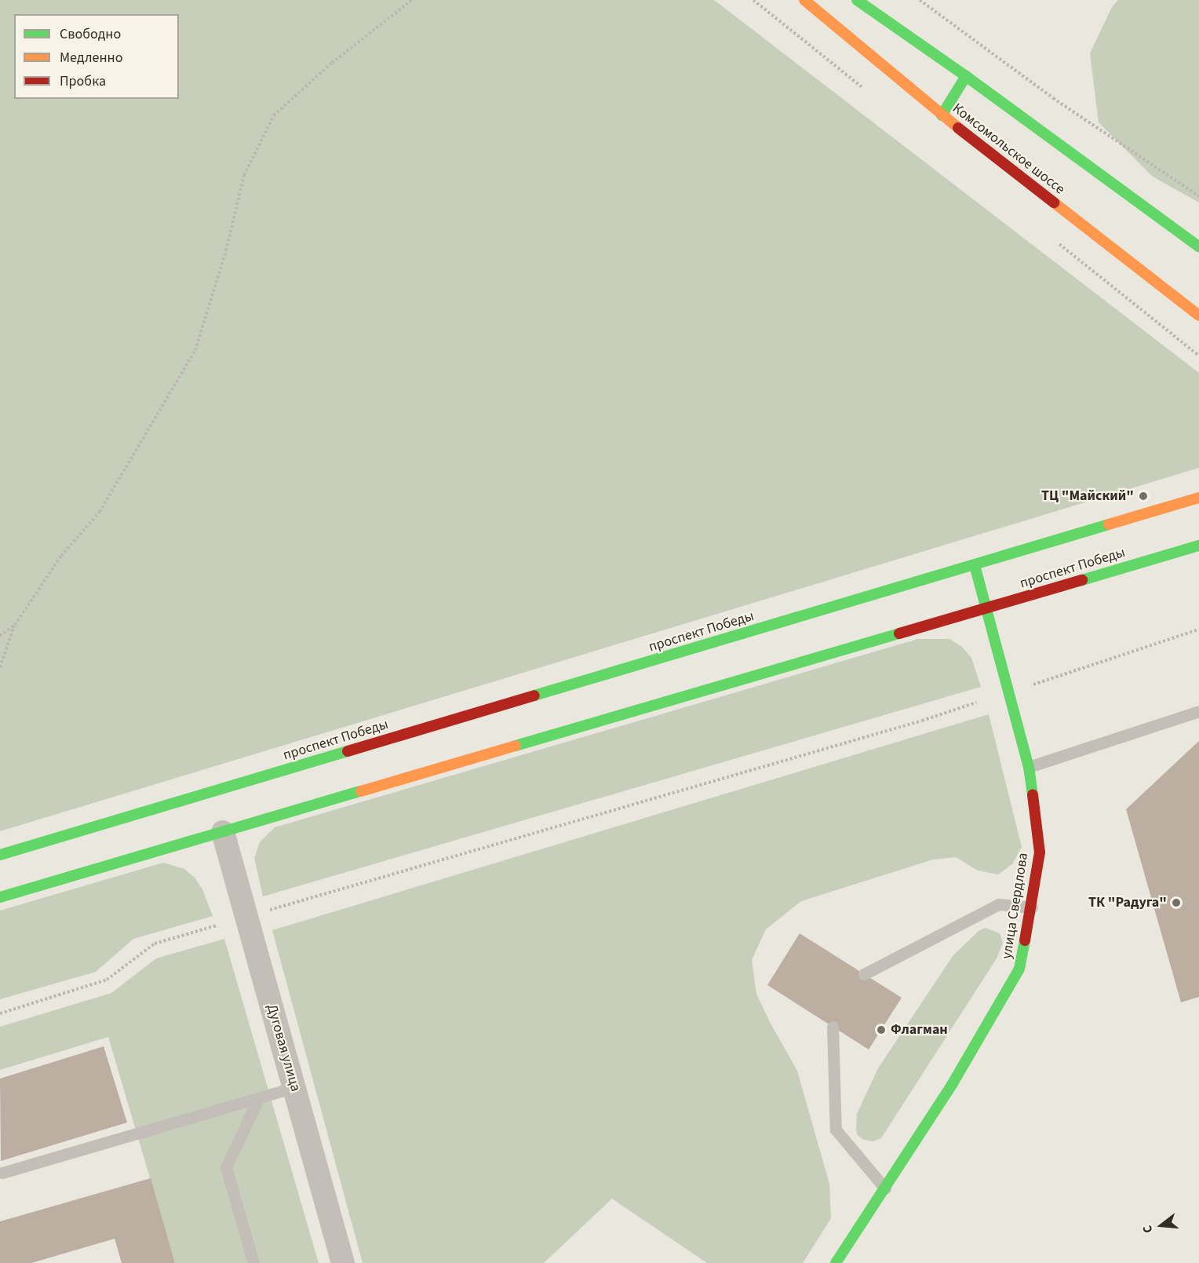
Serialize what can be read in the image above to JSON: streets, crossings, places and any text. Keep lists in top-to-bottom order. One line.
{"streets":{"main road":["Комсомольское шоссе","проспект Победы","улица Свердлова"],"street":["Дуговая улица"]},"crossings":[["проспект Победы","улица Свердлова"],["проспект Победы","Дуговая улица"]],"places":["ТЦ \"Майский\"","ТК \"Радуга\"","Флагман"],"legend":["Свободно","Медленно","Пробка"],"north":"left"}
